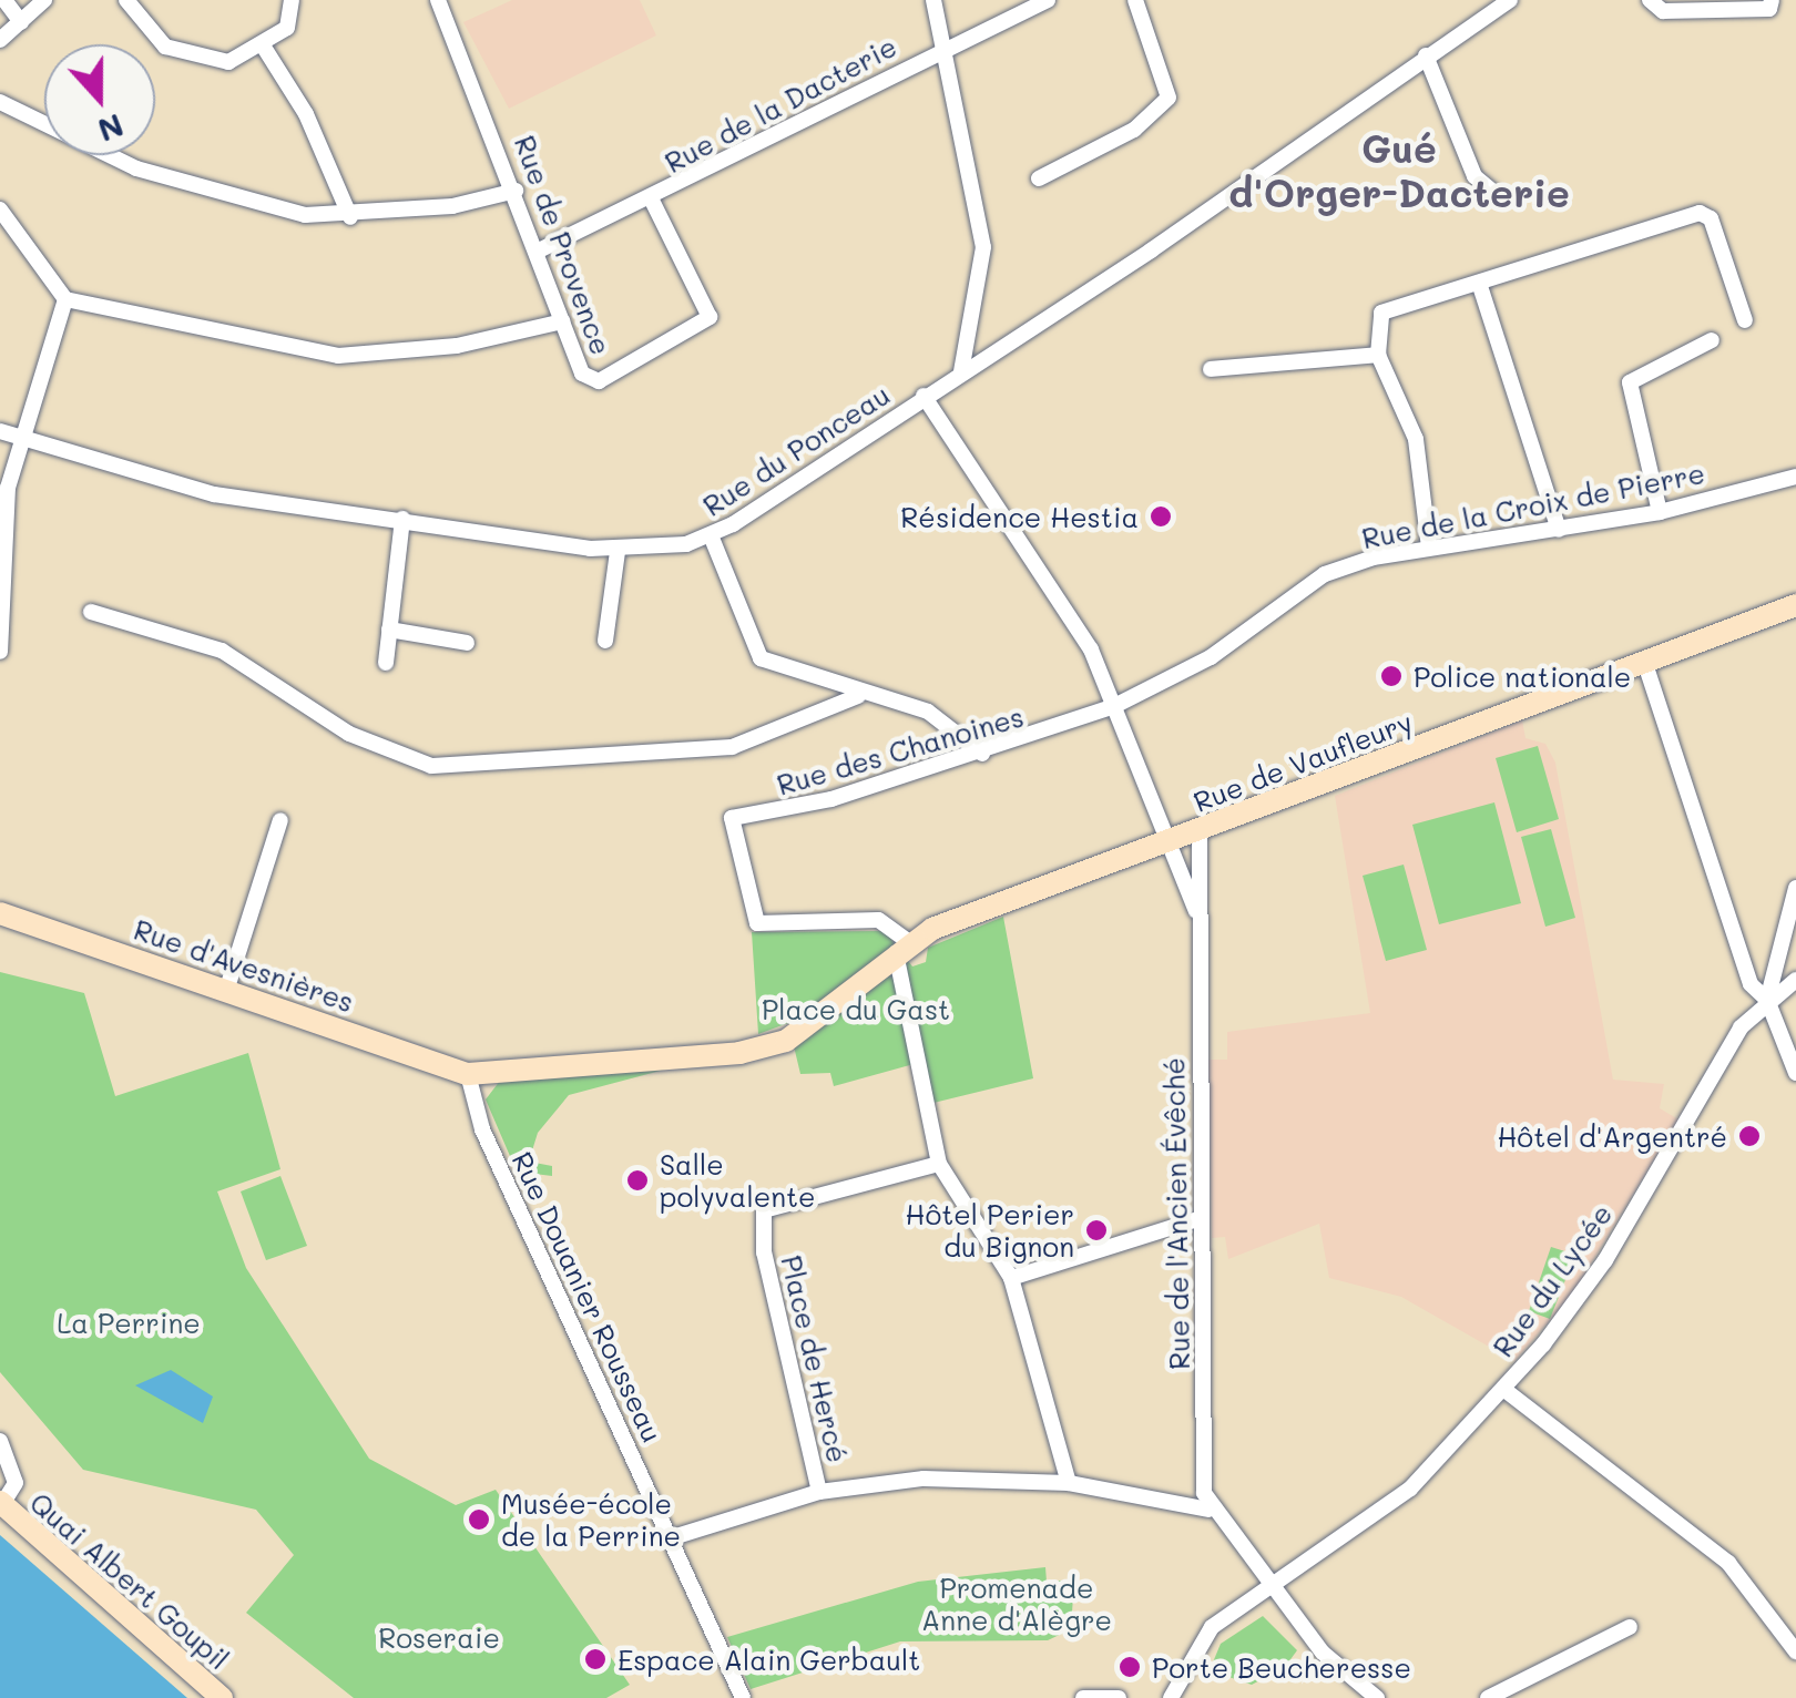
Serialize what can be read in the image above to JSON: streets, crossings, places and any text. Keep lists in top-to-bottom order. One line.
{"streets":{"street":["Rue de la Dacterie","Rue de Provence","Rue du Ponceau","Rue de la Croix de Pierre","Rue des Chanoines","Rue de Vaufleury","Rue d'Avesnières","Rue de l'Ancien Évêché","Rue du Lycée","Rue Douanier Rousseau","Place de Hercé","Quai Albert Goupil"]},"crossings":[["Rue de la Dacterie","Rue de Provence"],["Rue du Ponceau","Rue de l'Ancien Évêché"],["Rue de la Croix de Pierre","Rue des Chanoines"],["Rue de la Croix de Pierre","Rue de l'Ancien Évêché"],["Rue des Chanoines","Rue de Vaufleury"],["Rue des Chanoines","Rue de l'Ancien Évêché"],["Rue de Vaufleury","Rue d'Avesnières"],["Rue de Vaufleury","Rue de l'Ancien Évêché"],["Rue de Vaufleury","Rue Douanier Rousseau"],["Rue d'Avesnières","Rue Douanier Rousseau"],["Rue Douanier Rousseau","Place de Hercé"]],"districts":["Gué d'Orger-Dacterie"],"parks":["Place du Gast","La Perrine","Promenade Anne d'Alègre","Roseraie"],"places":["Résidence Hestia","Police nationale","Hôtel d'Argentré","Salle polyvalente","Hôtel Perier du Bignon","Musée-école de la Perrine","Espace Alain Gerbault","Porte Beucheresse"],"north":"bottom"}
